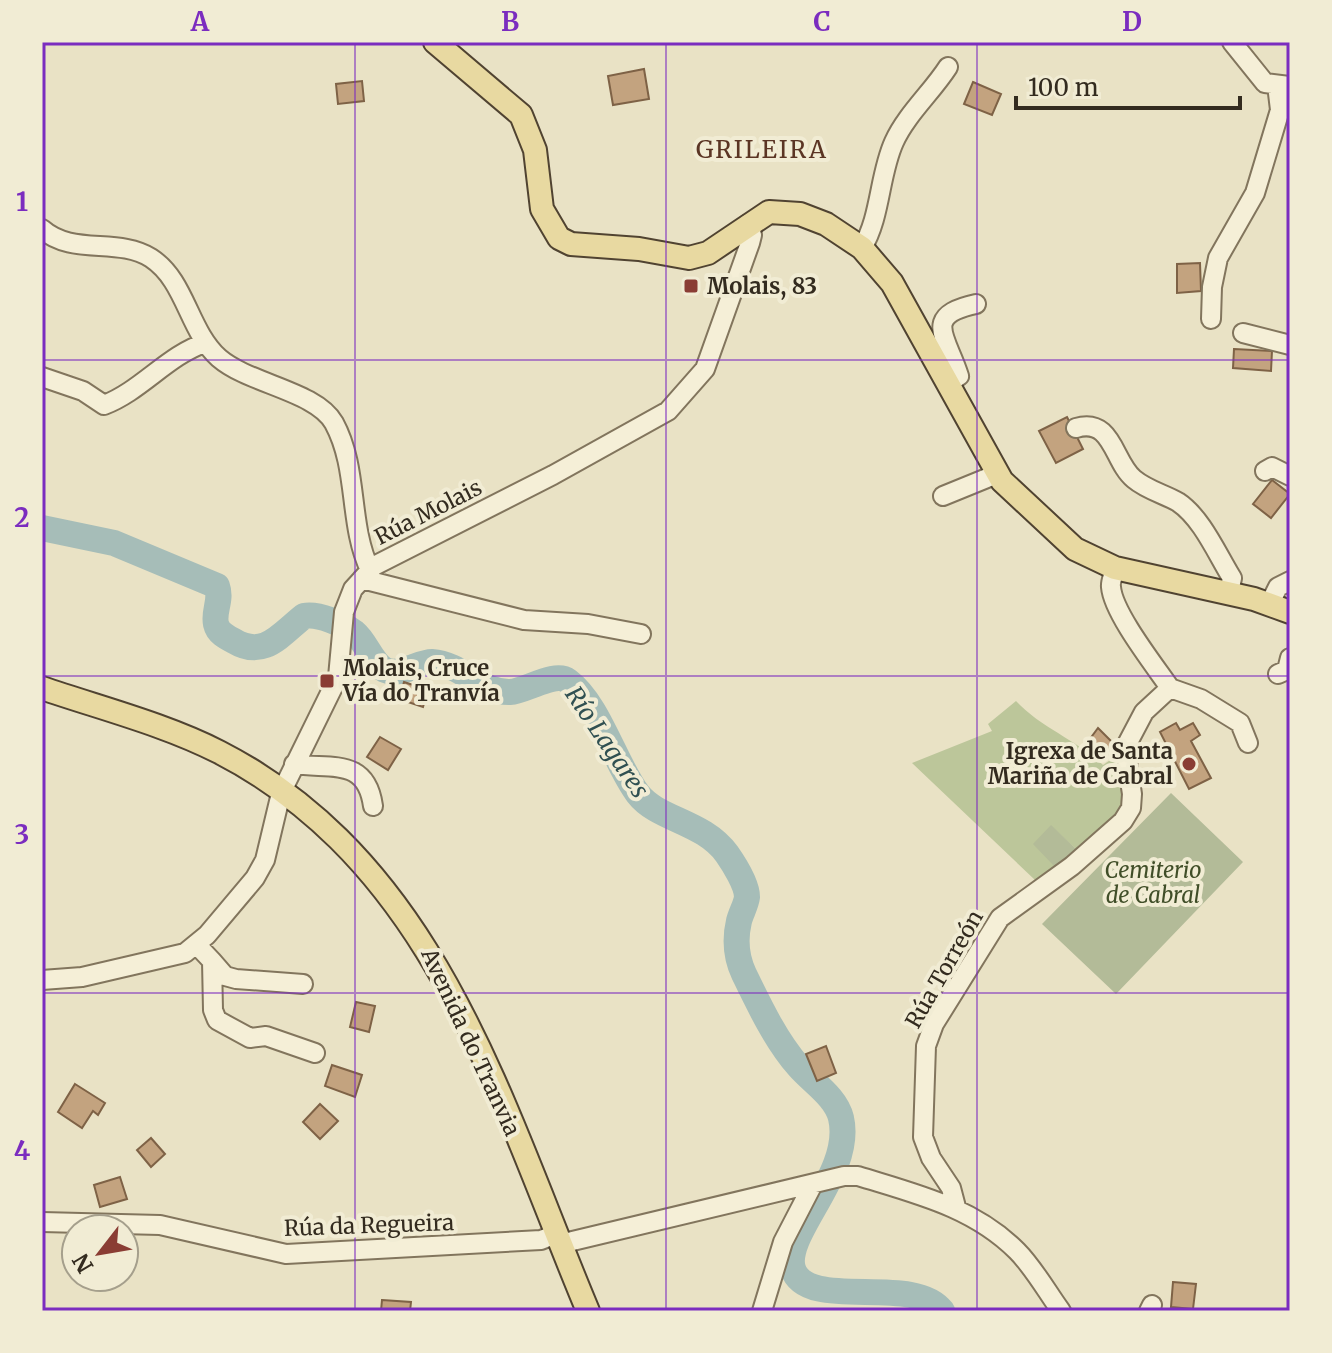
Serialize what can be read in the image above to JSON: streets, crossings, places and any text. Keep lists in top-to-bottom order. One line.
{"streets":{"main road":["Avenida do Tranvia"],"street":["Rúa Molais","Rúa Torreón","Rúa da Regueira"]},"crossings":[["Avenida do Tranvia","Rúa da Regueira"]],"districts":["GRILEIRA"],"water":["Río Lagares"],"parks":["Cemiterio de Cabral"],"places":{"transit":["Molais, 83","Molais, Cruce Vía do Tranvía"],"other":["Igrexa de Santa Mariña de Cabral"]},"scale_bar":"100 m","north":"bottom left","grid":{"columns":["A","B","C","D"],"rows":["1","2","3","4"]}}
